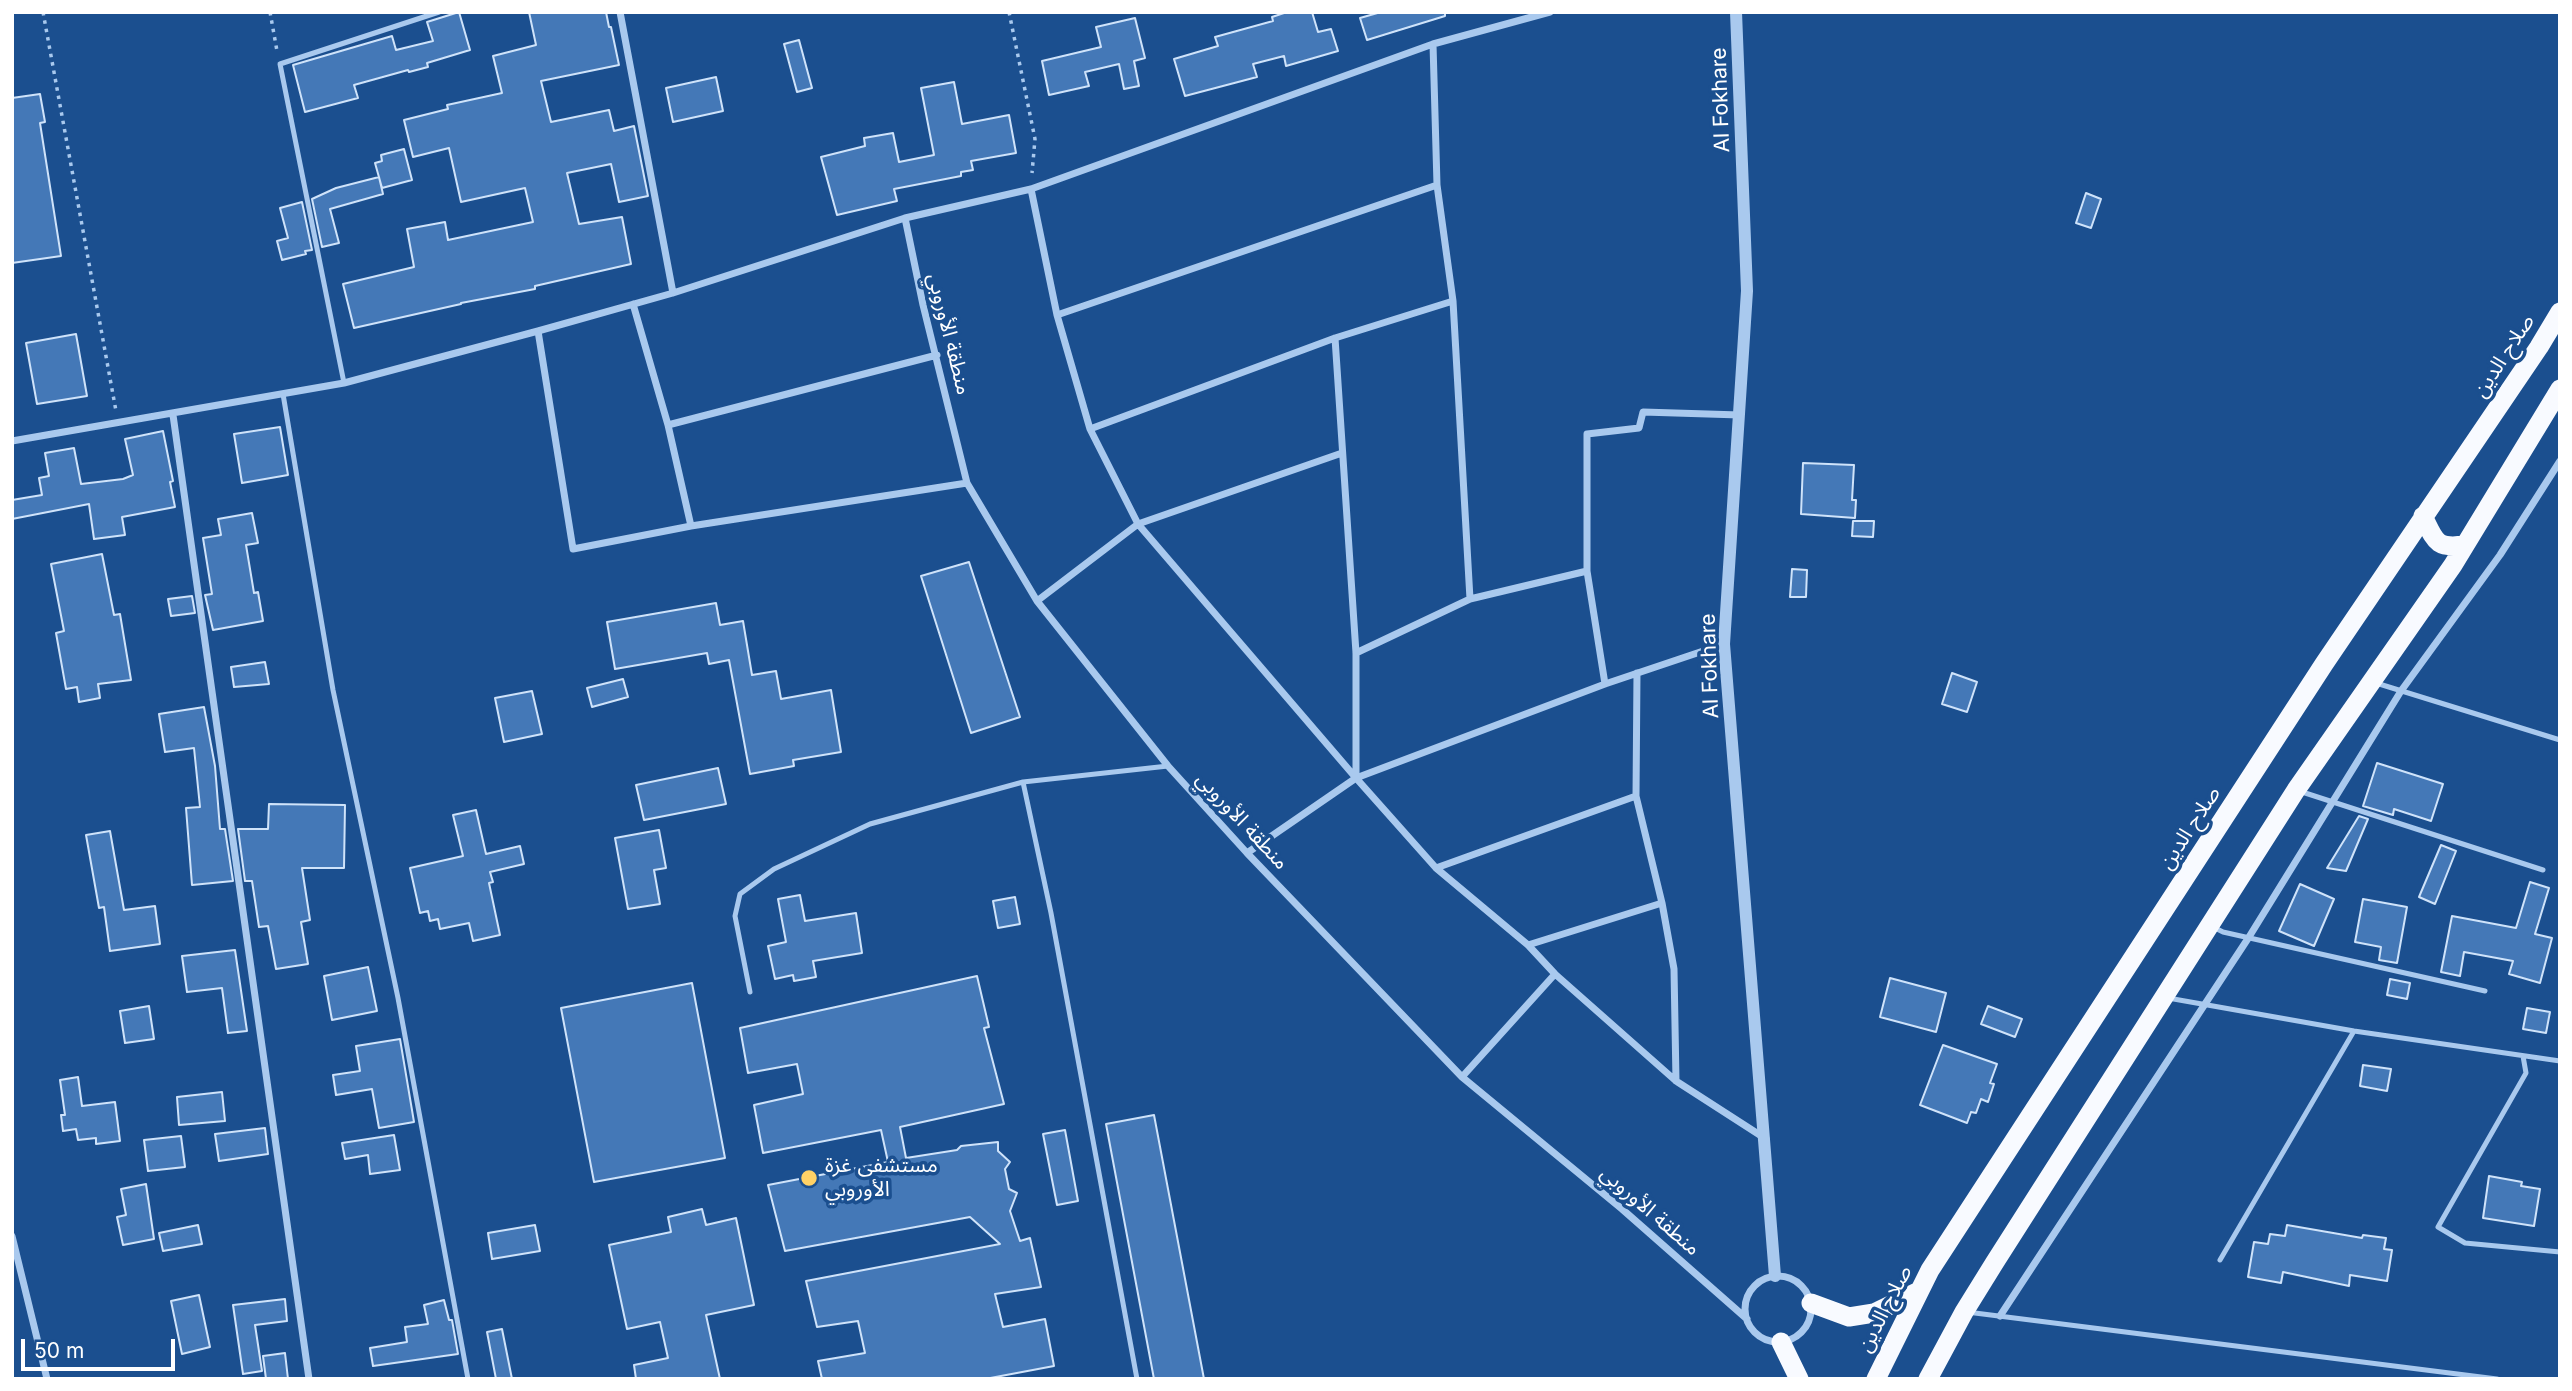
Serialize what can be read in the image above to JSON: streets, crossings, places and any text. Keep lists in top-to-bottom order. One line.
{"streets":{"highway":["صلاح الدين"],"street":["Al Fokhare","منطقة الأوروبي"]},"crossings":[["Al Fokhare","منطقة الأوروبي"]],"places":["مستشفى غزة الأوروبي"],"scale_bar":"50 m"}
